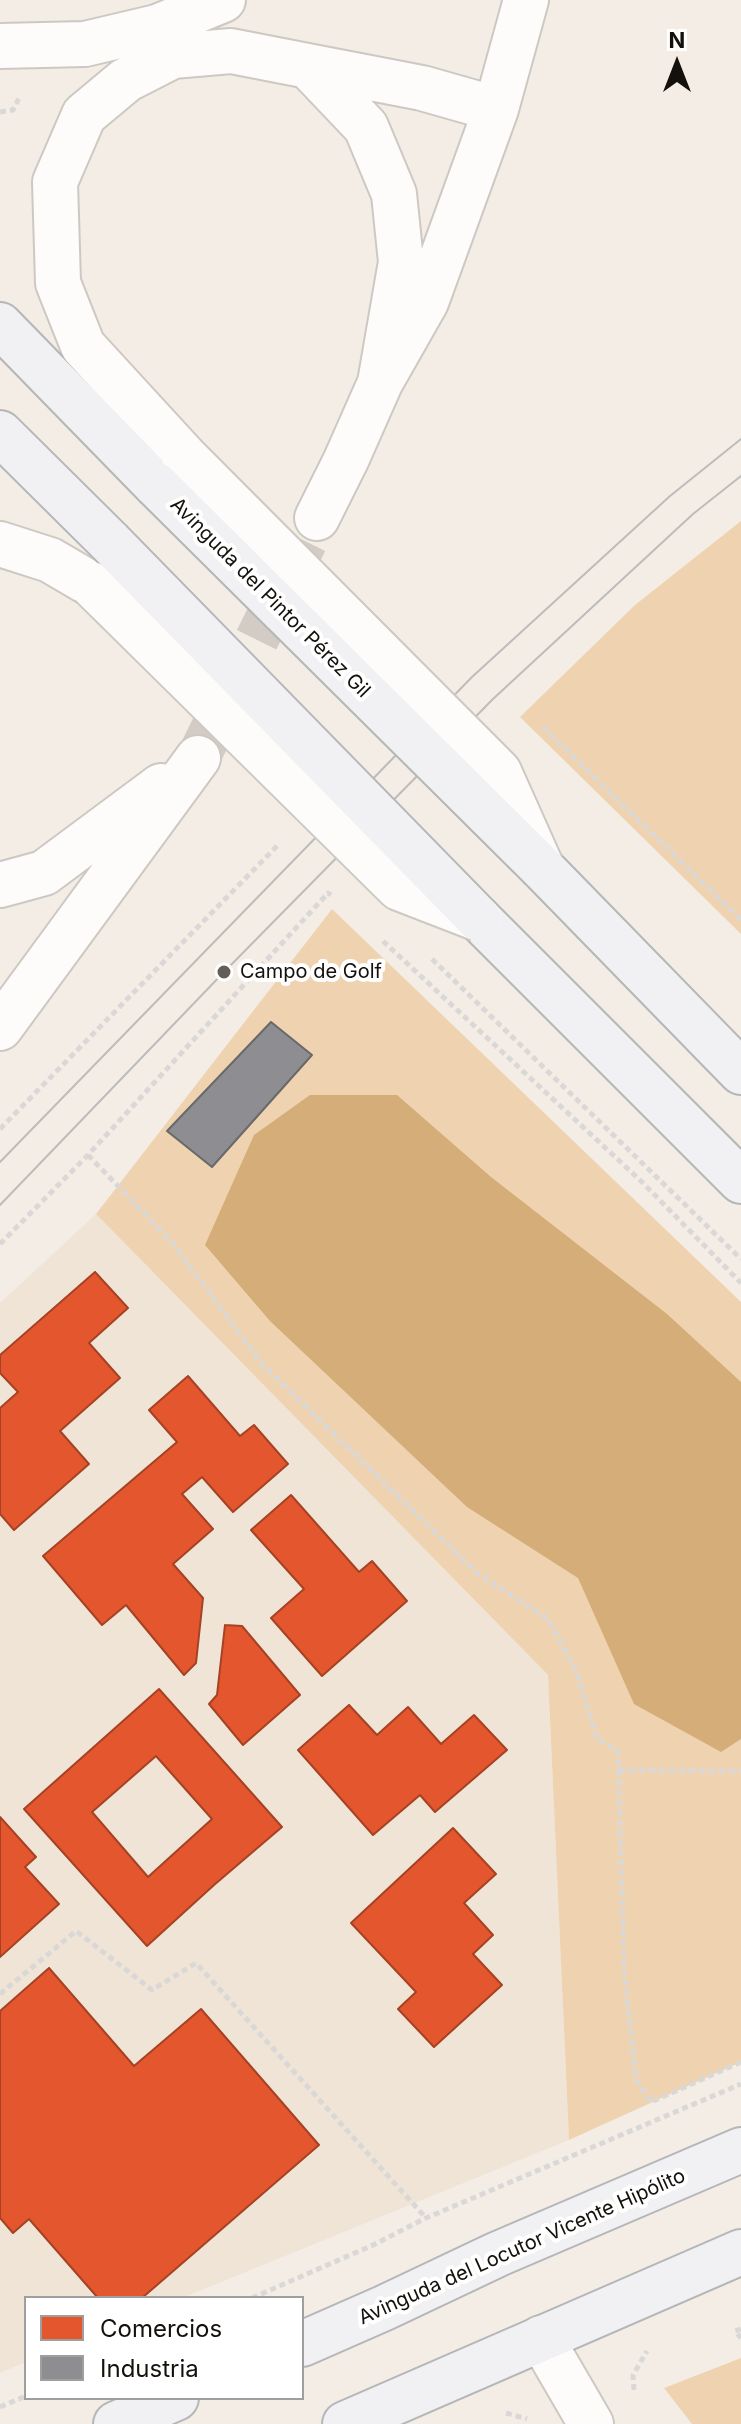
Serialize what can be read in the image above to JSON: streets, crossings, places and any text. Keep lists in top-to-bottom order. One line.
{"streets":{"main road":["Avinguda del Pintor Pérez Gil","Avinguda del Locutor Vicente Hipólito"]},"places":["Campo de Golf"],"legend":["Comercios","Industria"],"north":"top"}
